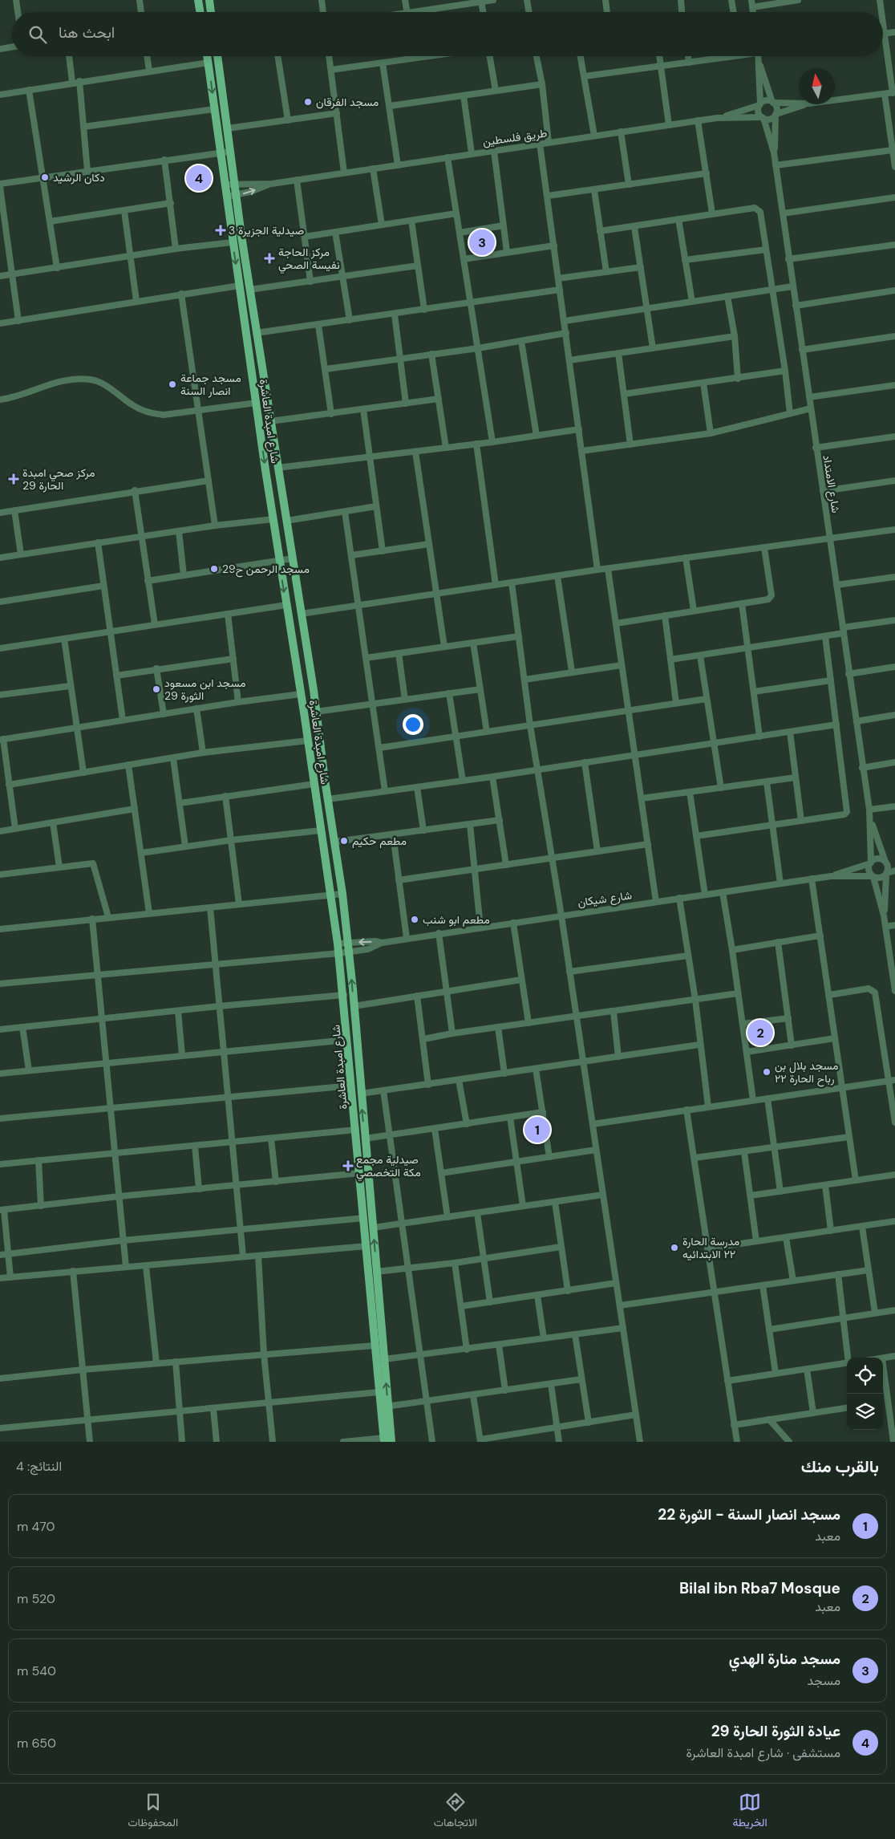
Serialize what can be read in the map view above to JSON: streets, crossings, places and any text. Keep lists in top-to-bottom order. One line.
{"streets":{"main road":["شارع امبدة العاشرة"],"street":["طريق فلسطين","شارع الامتداد","شارع شيكان"]},"crossings":[["طريق فلسطين","شارع امبدة العاشرة"],["طريق فلسطين","شارع الامتداد"],["شارع امبدة العاشرة","شارع شيكان"],["شارع الامتداد","شارع شيكان"]],"places":{"other":["مسجد الفرقان","دكان الرشيد","مسجد جماعة انصار السنة","مسجد الرحمن ح29","مسجد ابن مسعود الثورة 29","مطعم حكيم","مطعم ابو شنب","مسجد بلال بن رباح الحارة ٢٢","مدرسة الحارة ٢٢ الابتدائيه"],"health":["صيدلية الجزيرة 3","مركز الحاجة نفيسة الصحي","مركز صحي امبدة الحارة 29","صيدلية مجمع مكة التخصصي"]},"north":"top","page":{"search":"ابحث هنا","pins":["4","3","2","1"],"heading":["بالقرب منك","النتائج: 4"],"list":[{"mark":"1","name":"مسجد انصار السنة - الثورة 22","note":"معبد","value":"470 m"},{"mark":"2","name":"Bilal ibn Rba7 Mosque","note":"معبد","value":"520 m"},{"mark":"3","name":"مسجد منارة الهدي","note":"مسجد","value":"540 m"},{"mark":"4","name":"عيادة الثورة الحارة 29","note":"مستشفى · شارع امبدة العاشرة","value":"650 m"}],"nav":["الخريطة","الاتجاهات","المحفوظات"]}}
